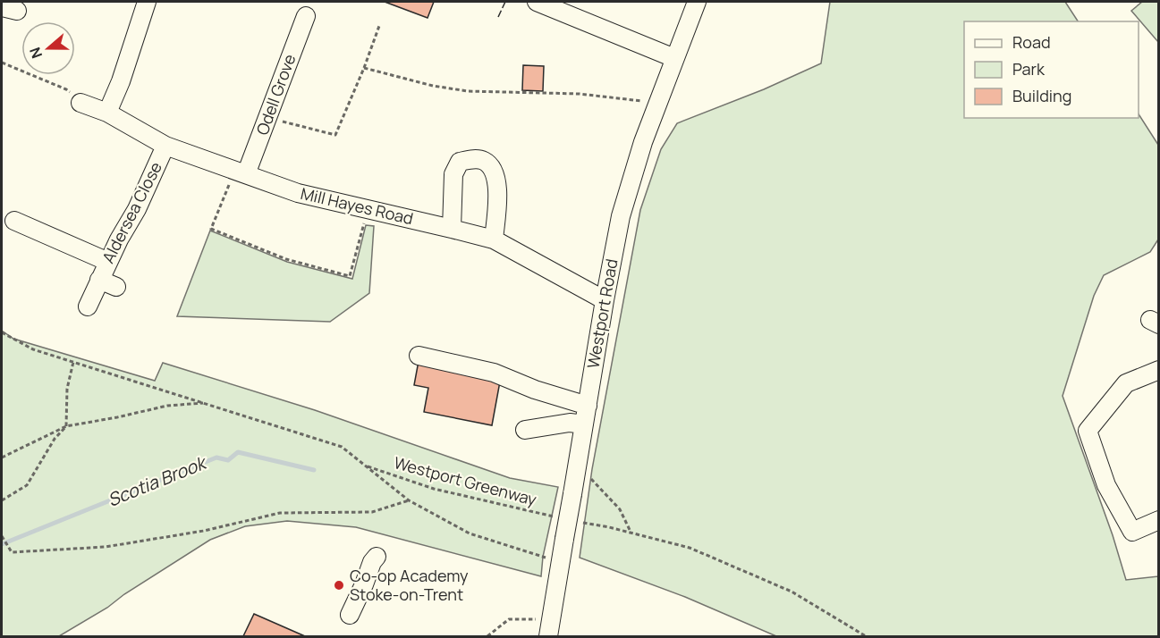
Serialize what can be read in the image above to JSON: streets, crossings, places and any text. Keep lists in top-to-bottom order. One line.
{"streets":{"street":["Odell Grove","Mill Hayes Road","Aldersea Close","Westport Road"],"path":["Westport Greenway"]},"crossings":[["Odell Grove","Mill Hayes Road"],["Mill Hayes Road","Aldersea Close"],["Mill Hayes Road","Westport Road"]],"water":["Scotia Brook"],"places":["Co-op Academy Stoke-on-Trent"],"legend":["Road","Park","Building"],"north":"left"}
